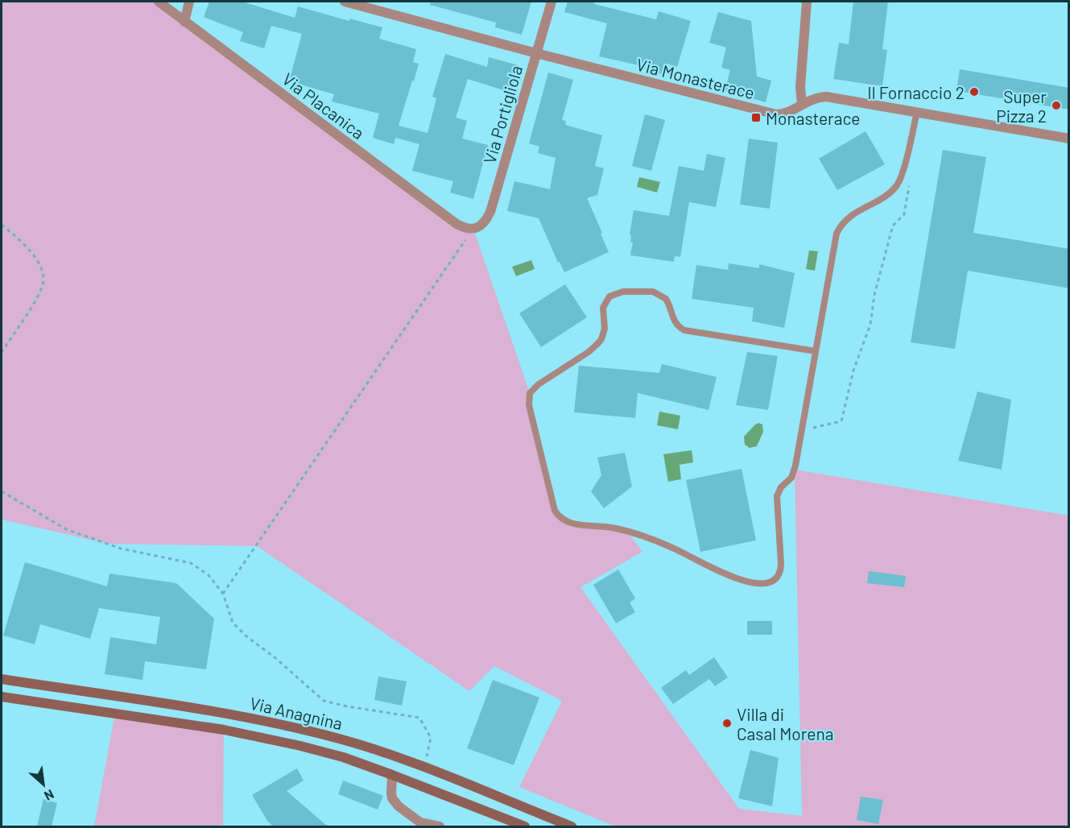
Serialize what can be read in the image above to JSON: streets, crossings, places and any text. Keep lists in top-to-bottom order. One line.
{"streets":{"main road":["Via Anagnina"],"street":["Via Monasterace","Via Placanica","Via Portigliola"]},"crossings":[["Via Monasterace","Via Portigliola"],["Via Placanica","Via Portigliola"]],"places":{"other":["Il Fornaccio 2","Super Pizza 2","Villa di Casal Morena"],"transit":["Monasterace"]},"north":"bottom right"}
